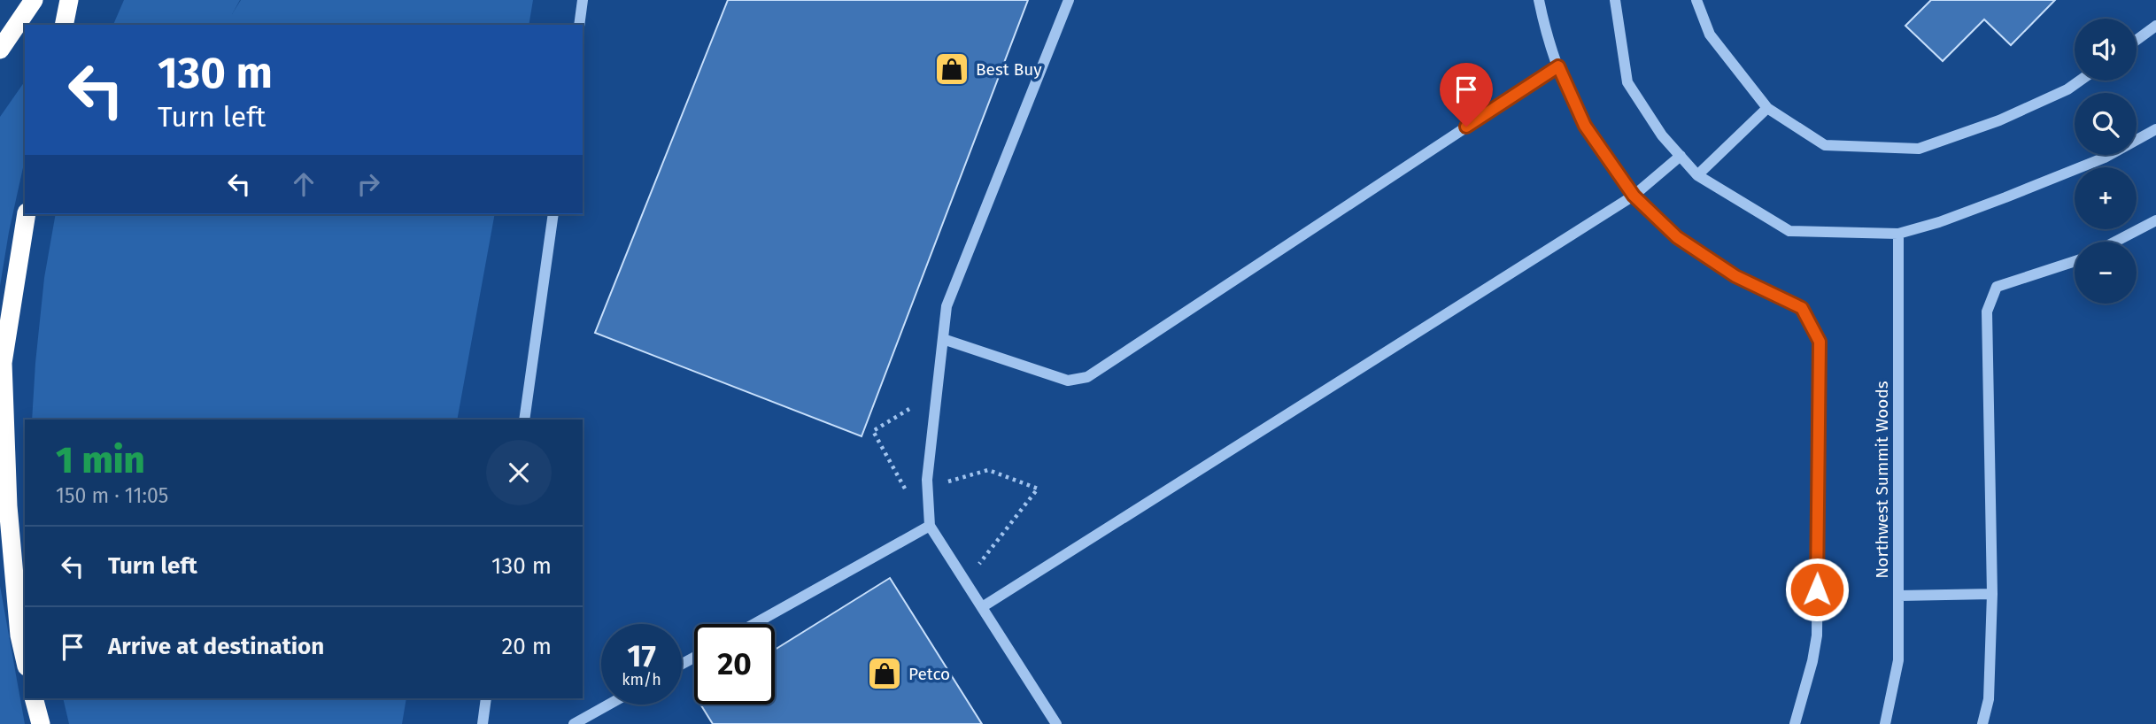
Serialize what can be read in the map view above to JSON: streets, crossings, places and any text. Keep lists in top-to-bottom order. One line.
{"streets":{"street":["Northwest Summit Woods"]},"places":{"shop":["Best Buy","Petco"]},"page":{"map_buttons":["+","−"],"turn":["130 m","Turn left"],"heading":["1 min","150 m · 11:05"],"list":[{"name":"Turn left","value":"130 m"},{"name":"Arrive at destination","value":"20 m"}],"speed":"17 km/h","limit":"20"}}
